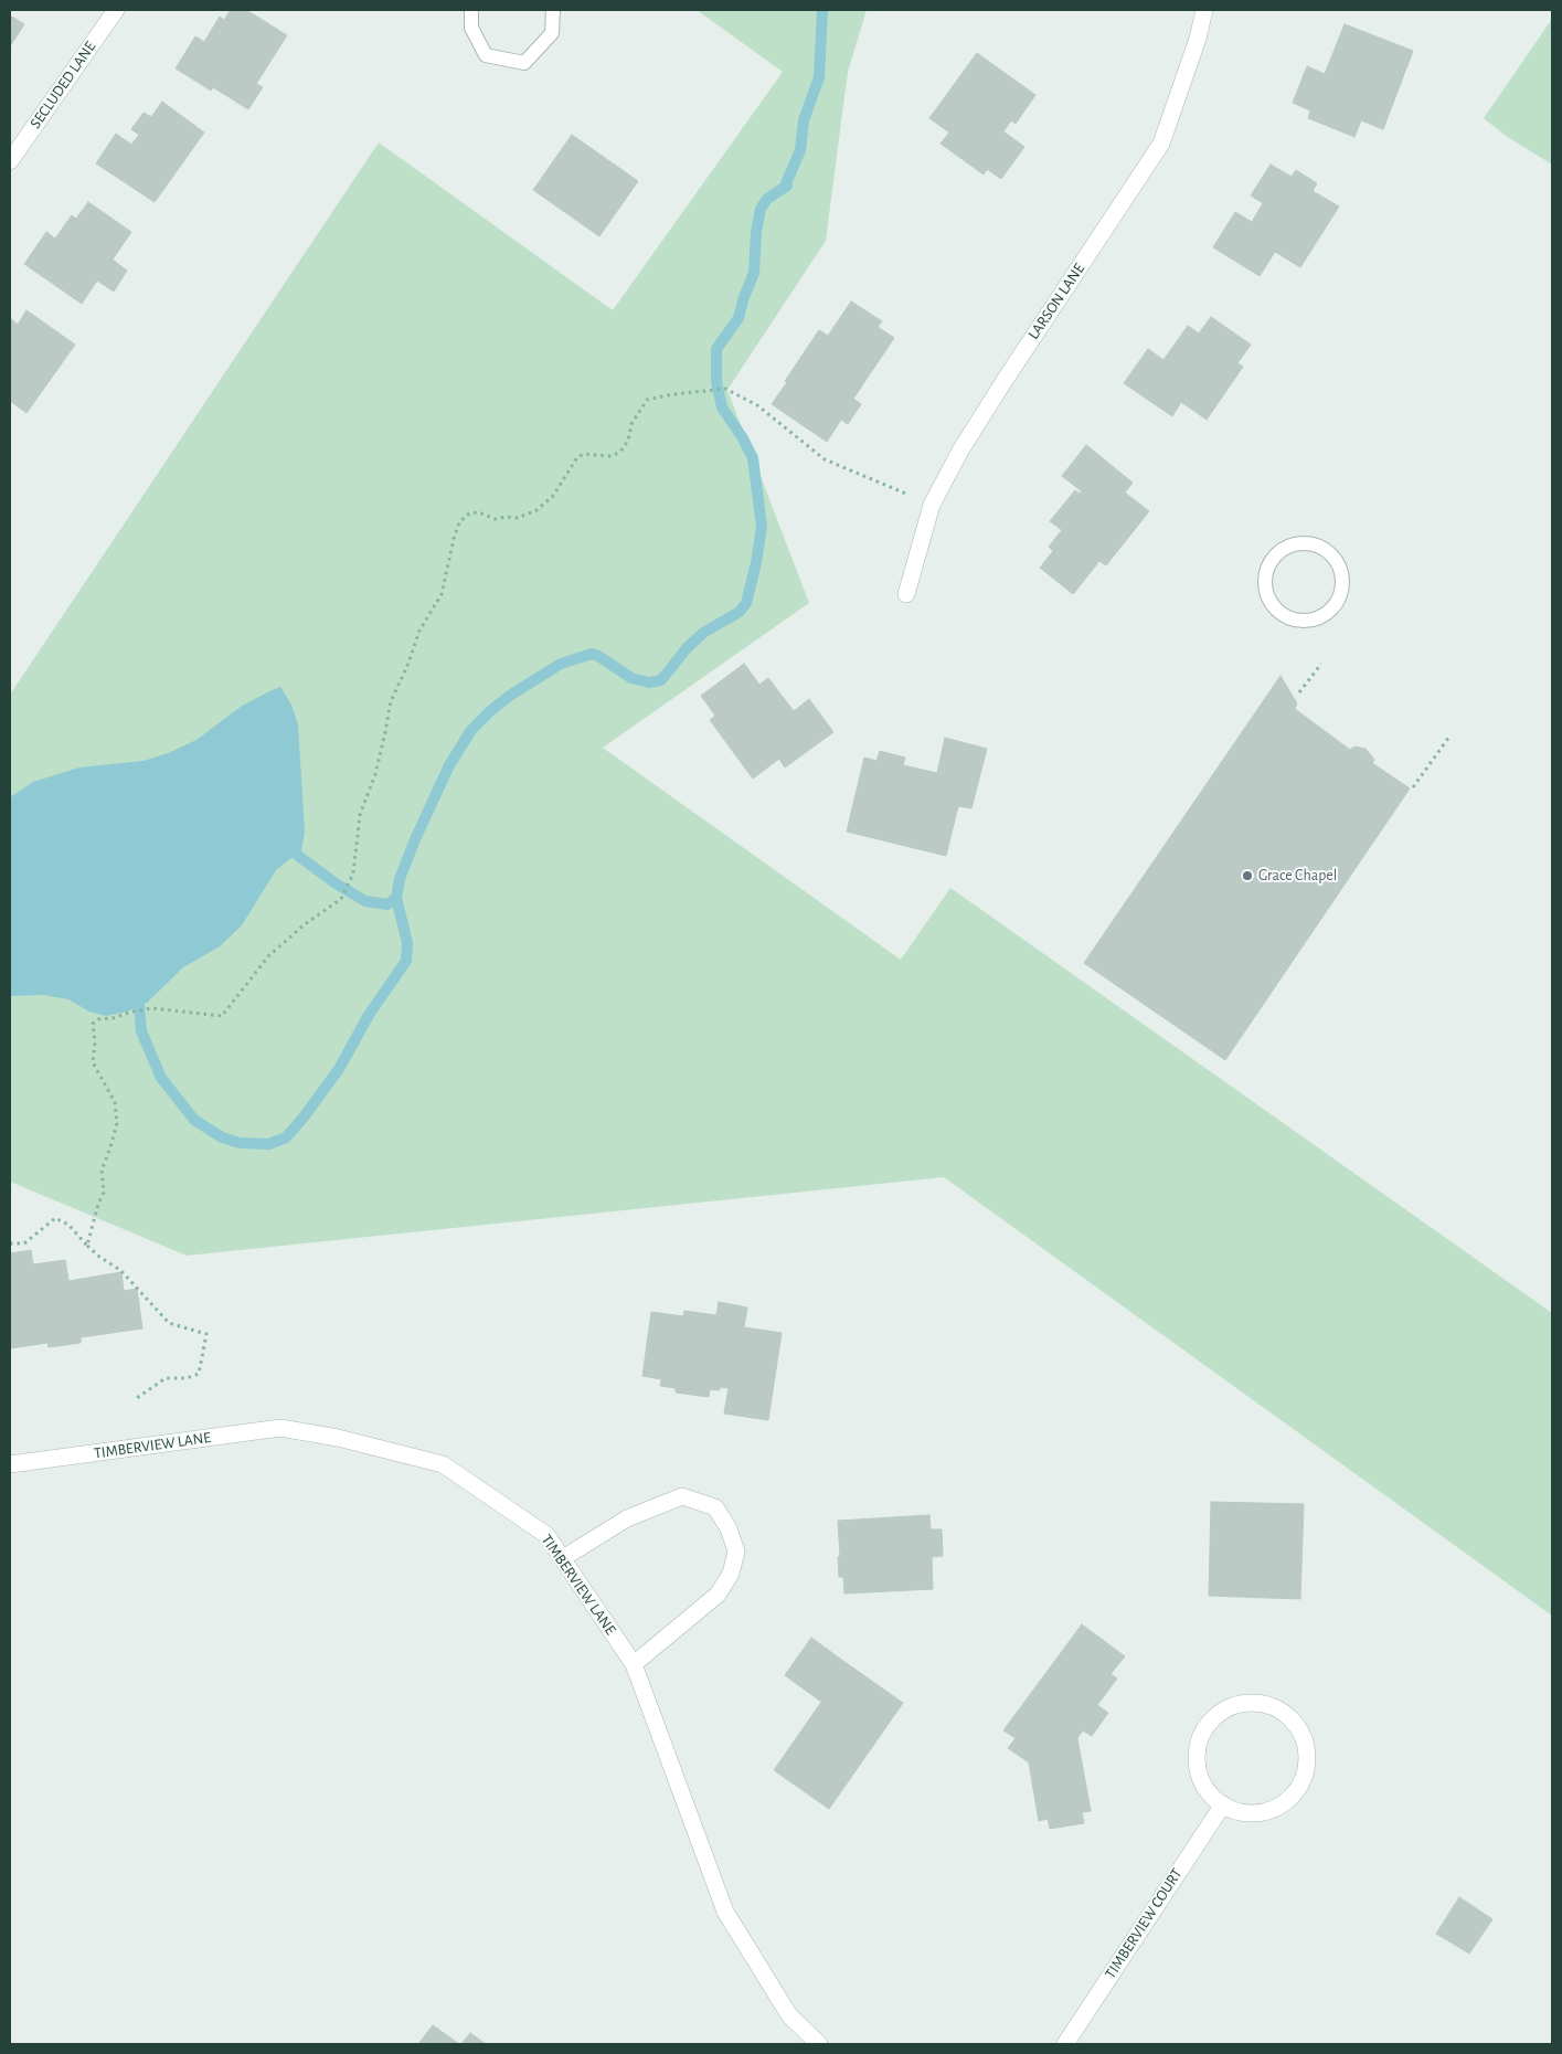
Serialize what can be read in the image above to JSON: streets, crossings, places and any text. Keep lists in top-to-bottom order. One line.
{"streets":{"street":["SECLUDED LANE","LARSON LANE","TIMBERVIEW LANE","TIMBERVIEW COURT"]},"places":["Grace Chapel"]}
